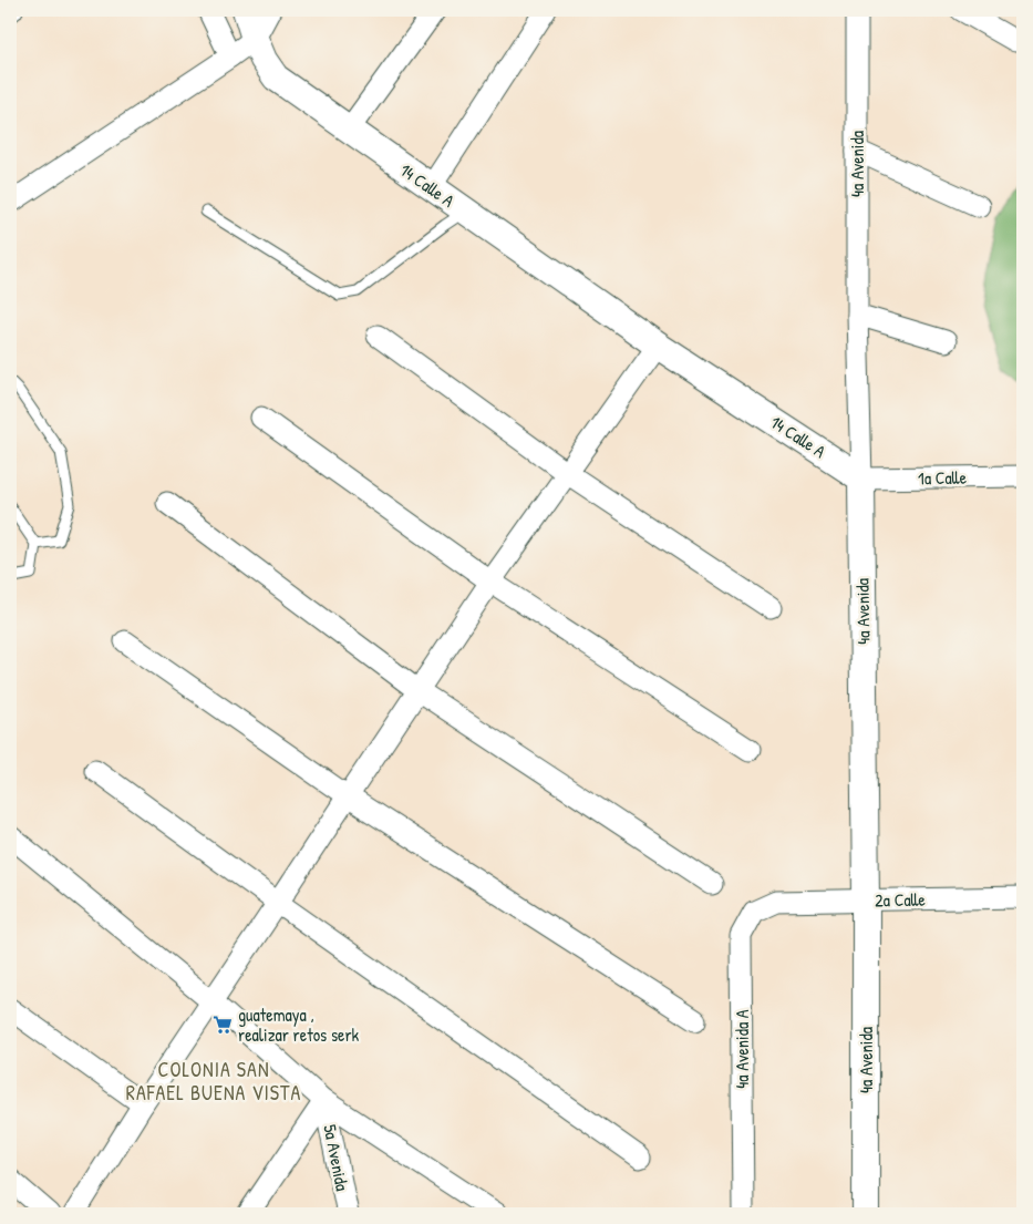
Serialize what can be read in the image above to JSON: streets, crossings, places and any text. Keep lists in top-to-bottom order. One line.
{"streets":{"street":["4a Avenida","14 Calle A","1a Calle","2a Calle","4a Avenida A","5a Avenida"]},"crossings":[["4a Avenida","14 Calle A"],["4a Avenida","1a Calle"],["4a Avenida","2a Calle"],["14 Calle A","1a Calle"],["2a Calle","4a Avenida A"]],"districts":["COLONIA SAN RAFAEL BUENA VISTA"],"places":{"supermarket":["guatemaya , realizar retos serk"]}}
